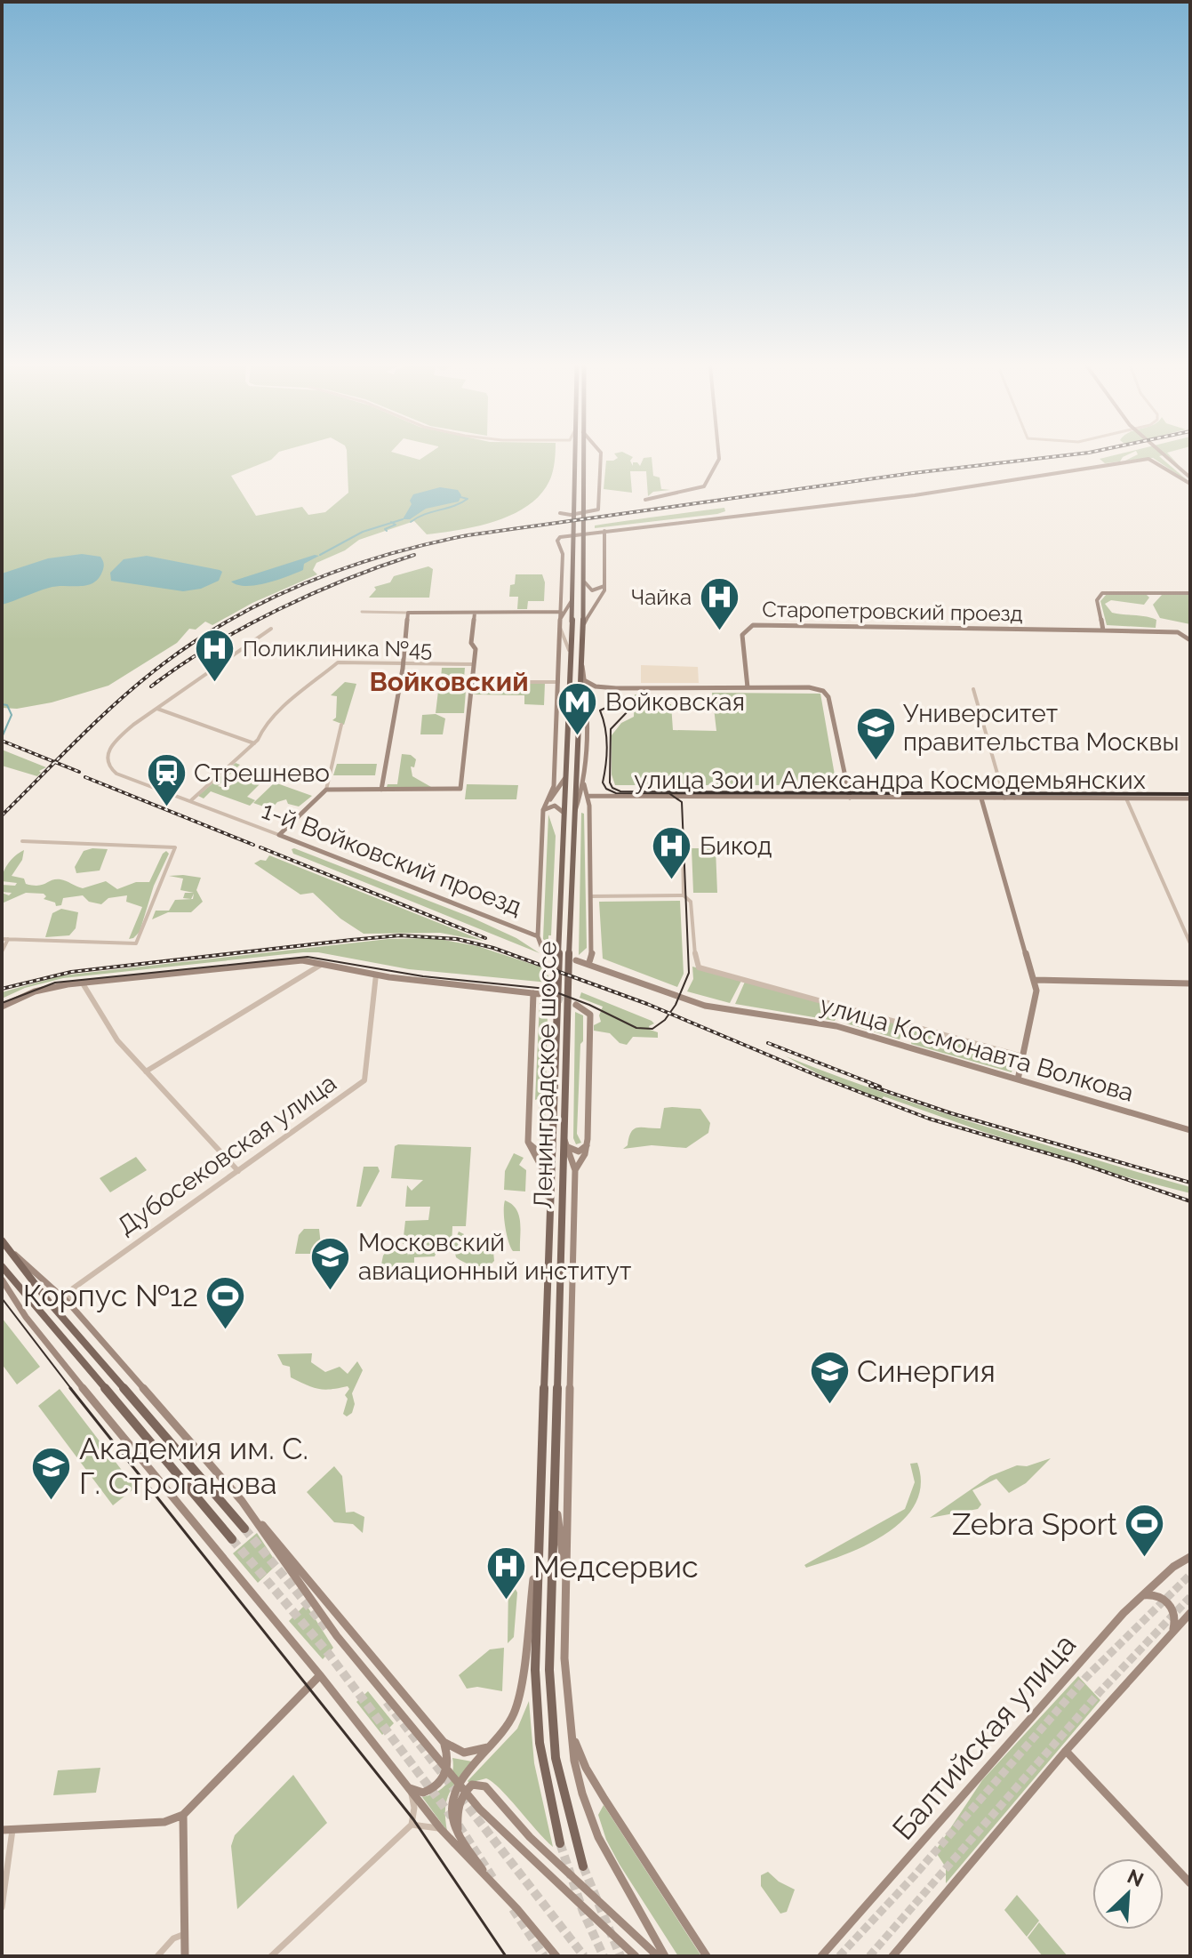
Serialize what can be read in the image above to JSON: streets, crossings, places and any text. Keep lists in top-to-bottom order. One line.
{"streets":{"main road":["Ленинградское шоссе"],"street":["Старопетровский проезд","улица Зои и Александра Космодемьянских","1-й Войковский проезд","улица Космонавта Волкова","Дубосековская улица","Балтийская улица"]},"districts":["Войковский"],"places":{"hospital":["Чайка","Поликлиника №45","Бикод","Медсервис"],"metro station":["Войковская"],"school or university":["Университет правительства Москвы","Московский авиационный институт","Синергия","Академия им. С. Г. Строганова"],"station":["Стрешнево"],"sports":["Корпус №12","Zebra Sport"]},"north":"top right"}
